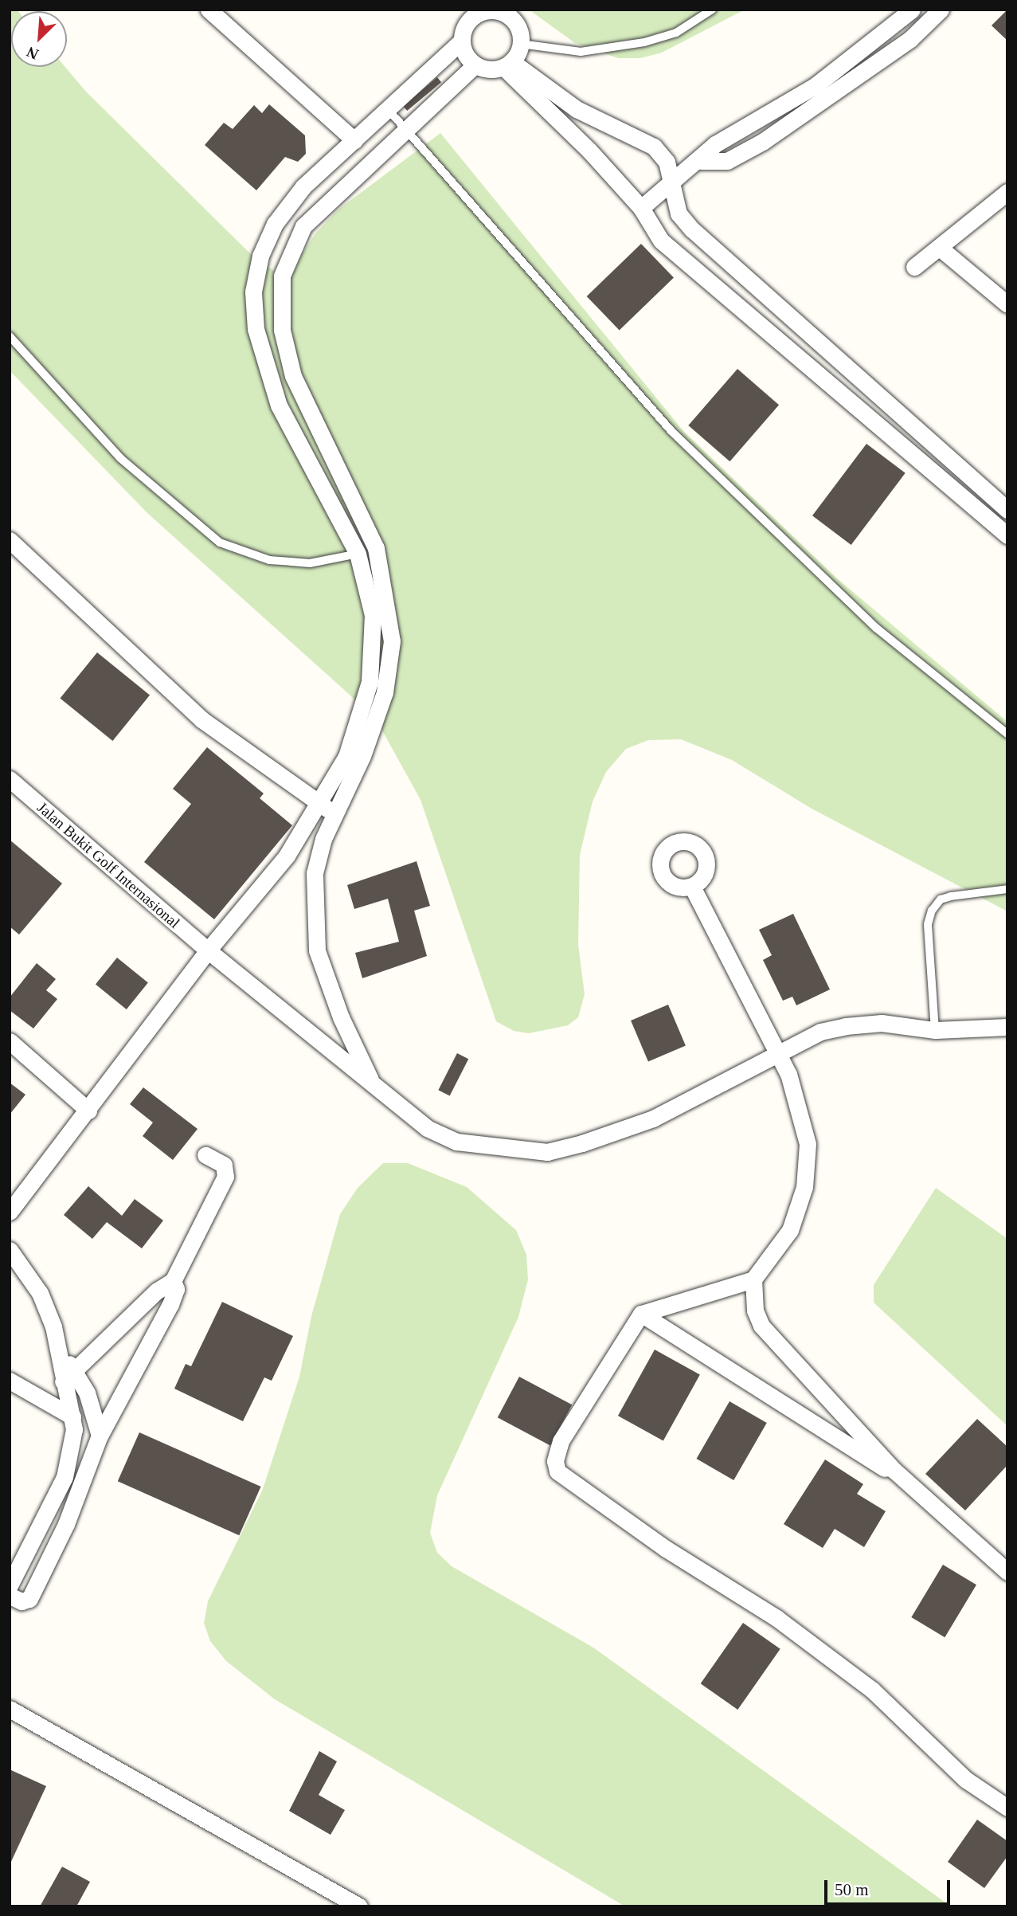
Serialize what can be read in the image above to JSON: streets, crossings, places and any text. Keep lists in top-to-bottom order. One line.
{"streets":{"street":["Jalan Bukit Golf Internasional"]},"scale_bar":"50 m","north":"bottom left"}
